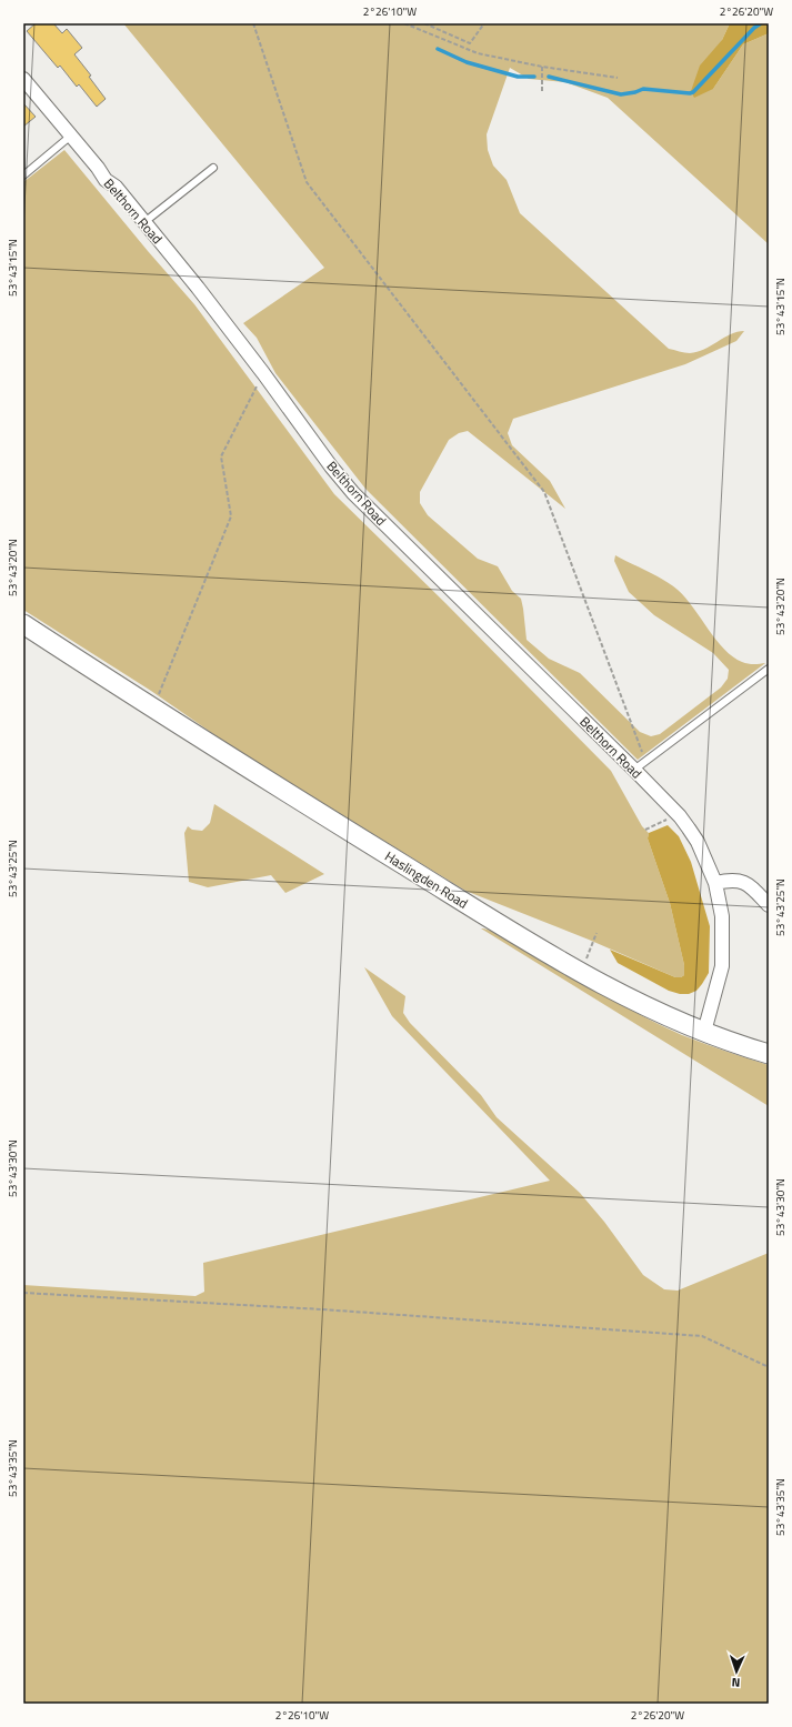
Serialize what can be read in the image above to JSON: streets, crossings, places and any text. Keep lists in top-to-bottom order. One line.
{"streets":{"main road":["Haslingden Road"],"street":["Belthorn Road"]},"crossings":[["Belthorn Road","Haslingden Road"]],"north":"bottom","coordinates":["2°26'10\"W","2°26'20\"W","53°43'15\"N","53°43'20\"N","53°43'25\"N","53°43'30\"N","53°43'35\"N"]}
